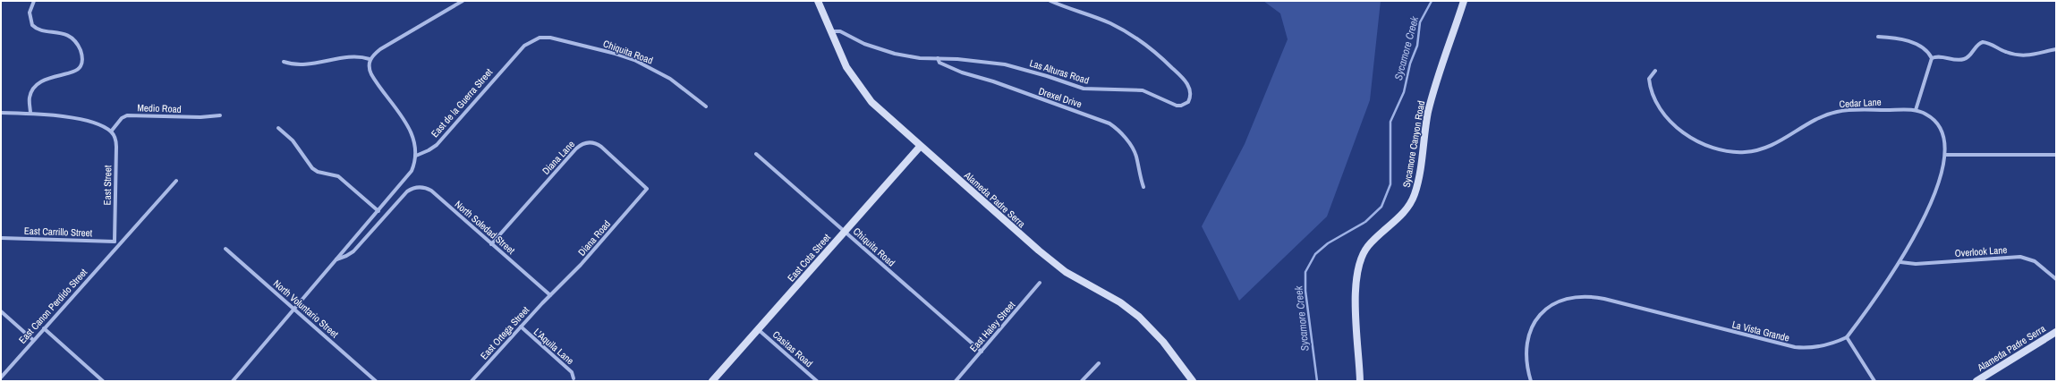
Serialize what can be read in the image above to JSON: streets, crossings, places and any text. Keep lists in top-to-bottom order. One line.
{"streets":{"street":["Chiquita Road","Las Alturas Road","Drexel Drive","East de la Guerra Street","Cedar Lane","Medio Road","Sycamore Canyon Road","Diana Lane","East Street","Alameda Padre Serra","North Soledad Street","East Carrillo Street","Diana Road","Overlook Lane","East Cota Street","East Canon Perdido Street","North Voluntario Street","East Haley Street","La Vista Grande","East Ortega Street","L'Aquila Lane","Casitas Road"]},"crossings":[["Chiquita Road","East de la Guerra Street"],["Chiquita Road","East Cota Street"],["Chiquita Road","East Haley Street"],["Las Alturas Road","Drexel Drive"],["Las Alturas Road","Alameda Padre Serra"],["Medio Road","East Street"],["Diana Lane","North Soledad Street"],["Diana Lane","Diana Road"],["East Street","East Carrillo Street"],["Alameda Padre Serra","East Cota Street"],["North Soledad Street","Diana Road"],["North Soledad Street","East Ortega Street"],["Diana Road","East Ortega Street"],["East Cota Street","Casitas Road"],["East Ortega Street","L'Aquila Lane"]],"water":["Sycamore Creek"]}
